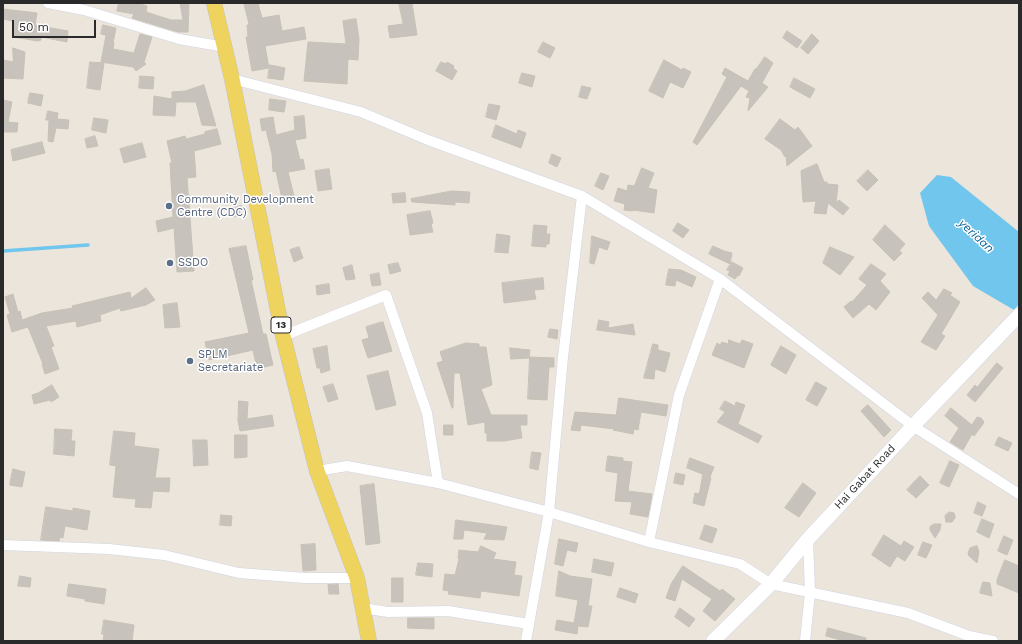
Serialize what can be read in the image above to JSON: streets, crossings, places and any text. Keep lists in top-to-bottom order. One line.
{"streets":{"main road":["13"],"street":["Hai Gabat Road"]},"water":["yeridan"],"places":["Community Development Centre (CDC)","SSDO","SPLM Secretariate"],"scale_bar":"50 m"}
